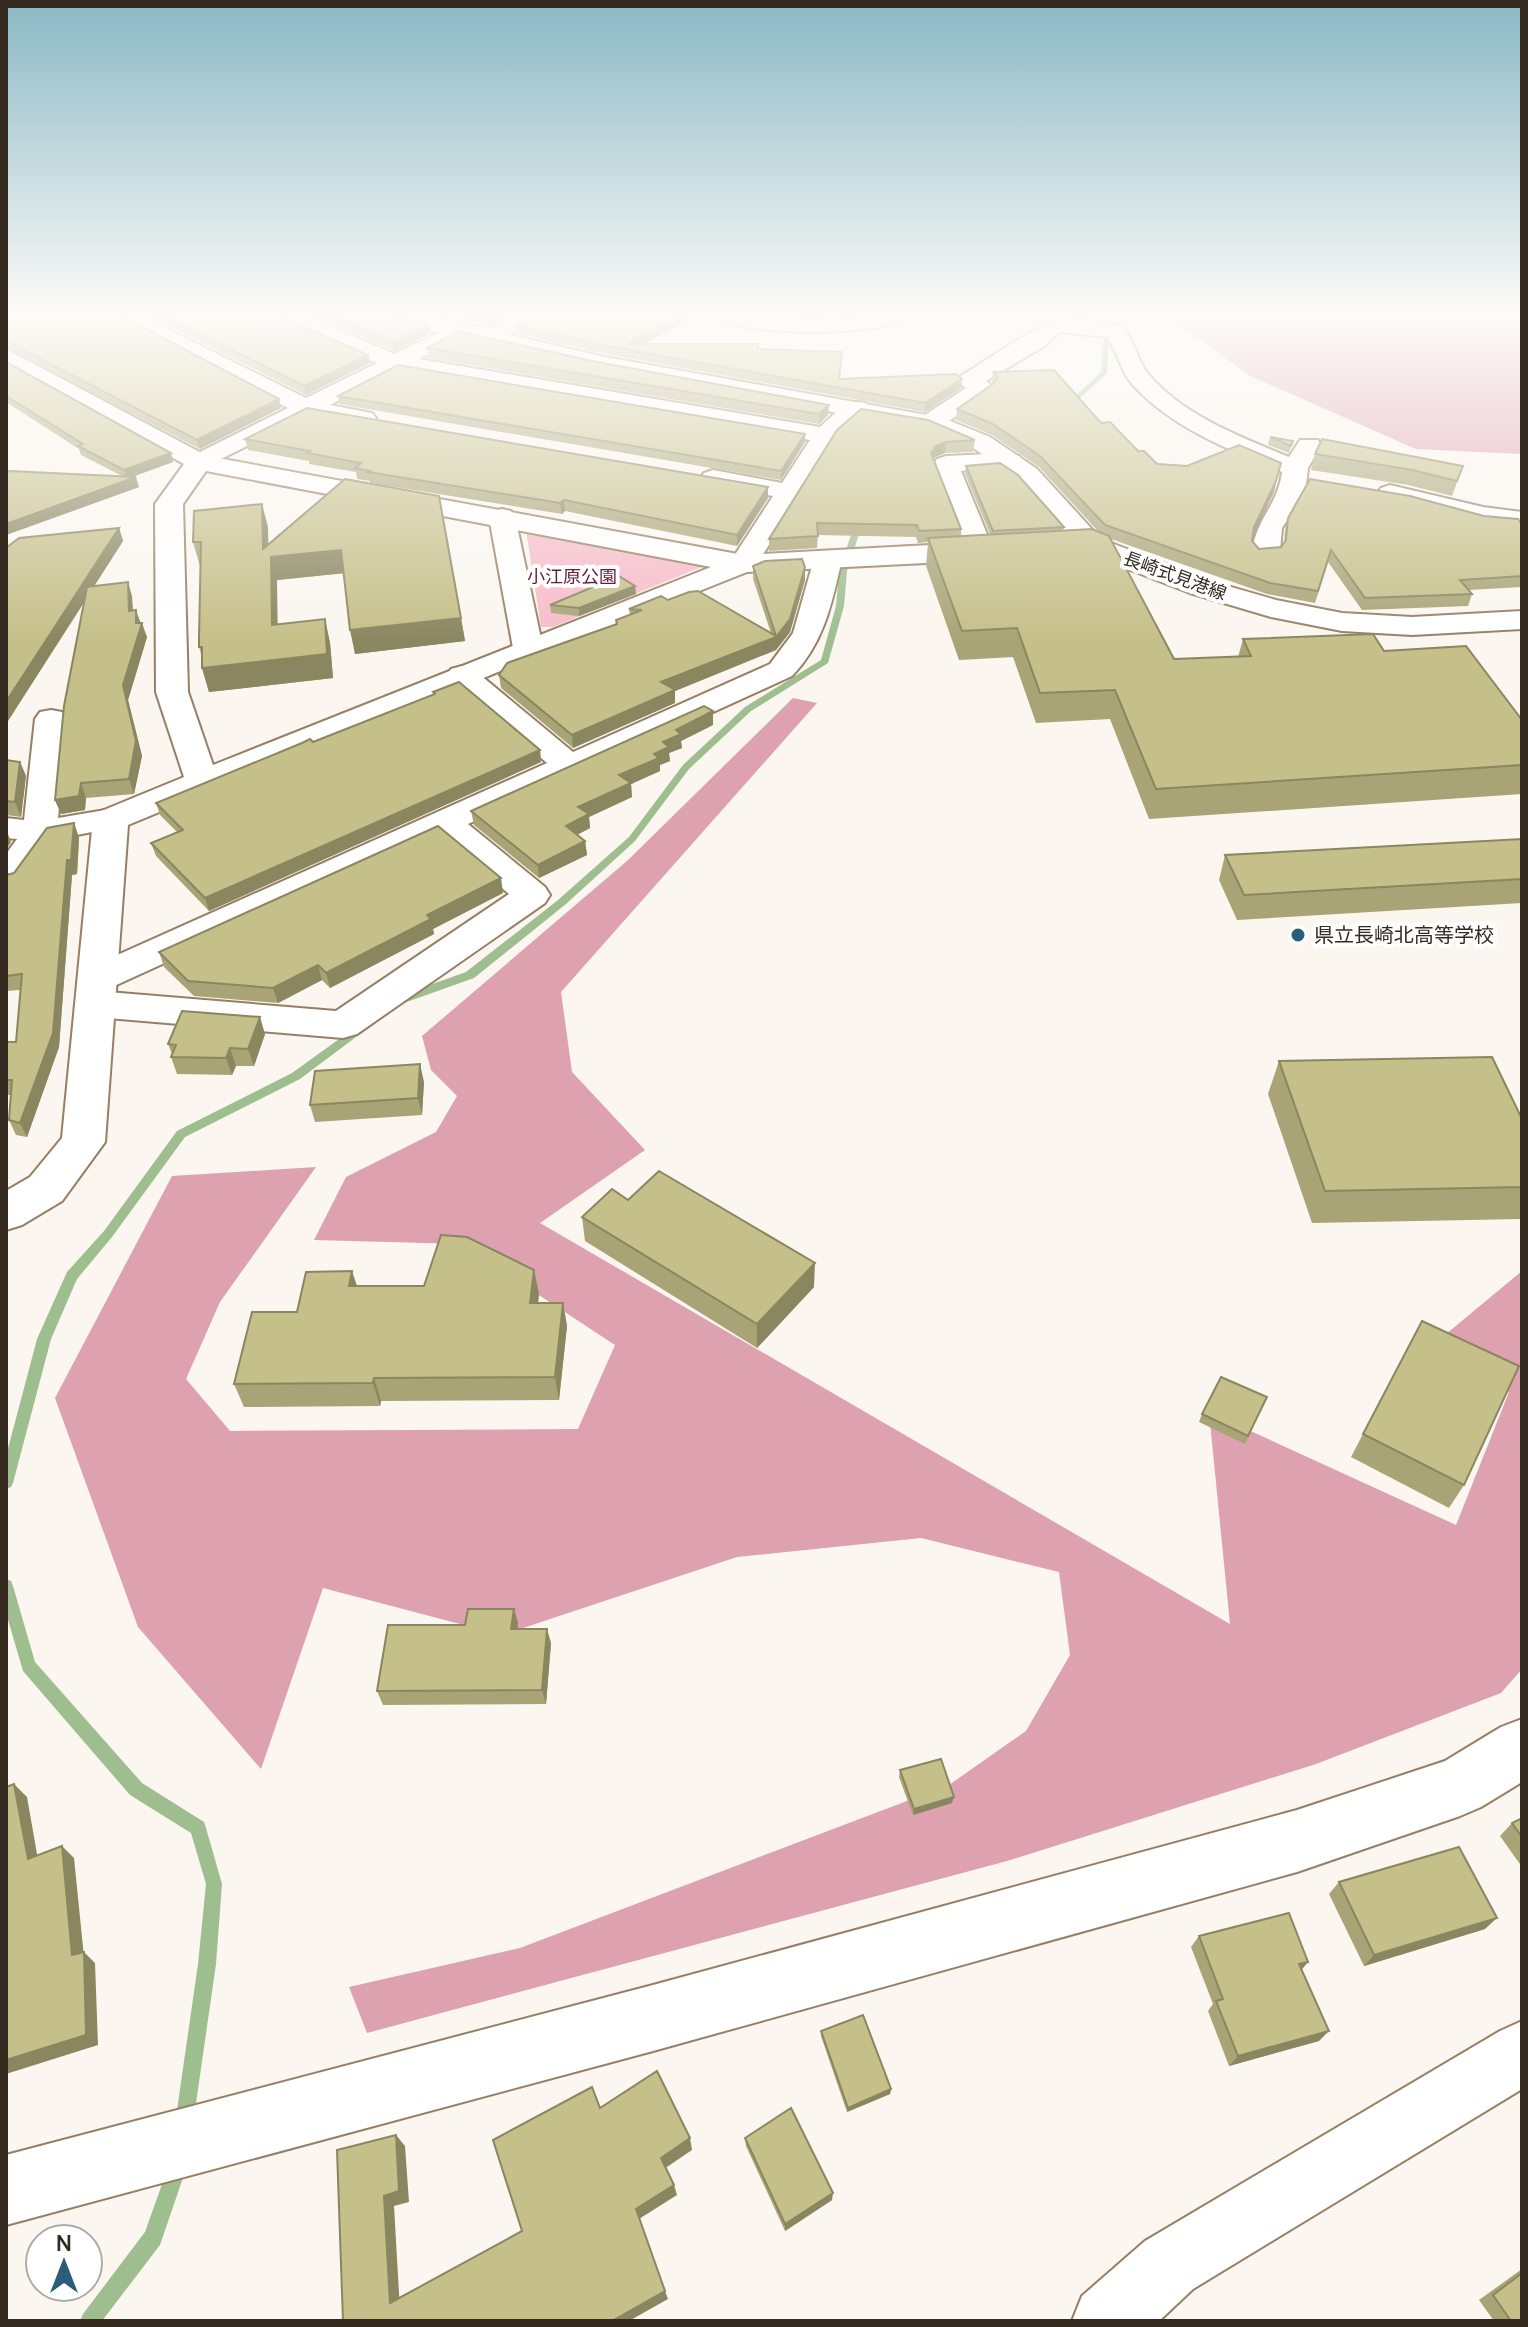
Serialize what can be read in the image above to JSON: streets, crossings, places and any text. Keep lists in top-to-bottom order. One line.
{"streets":{"street":["長崎式見港線"]},"parks":["小江原公園"],"places":["県立長崎北高等学校"],"north":"top"}
